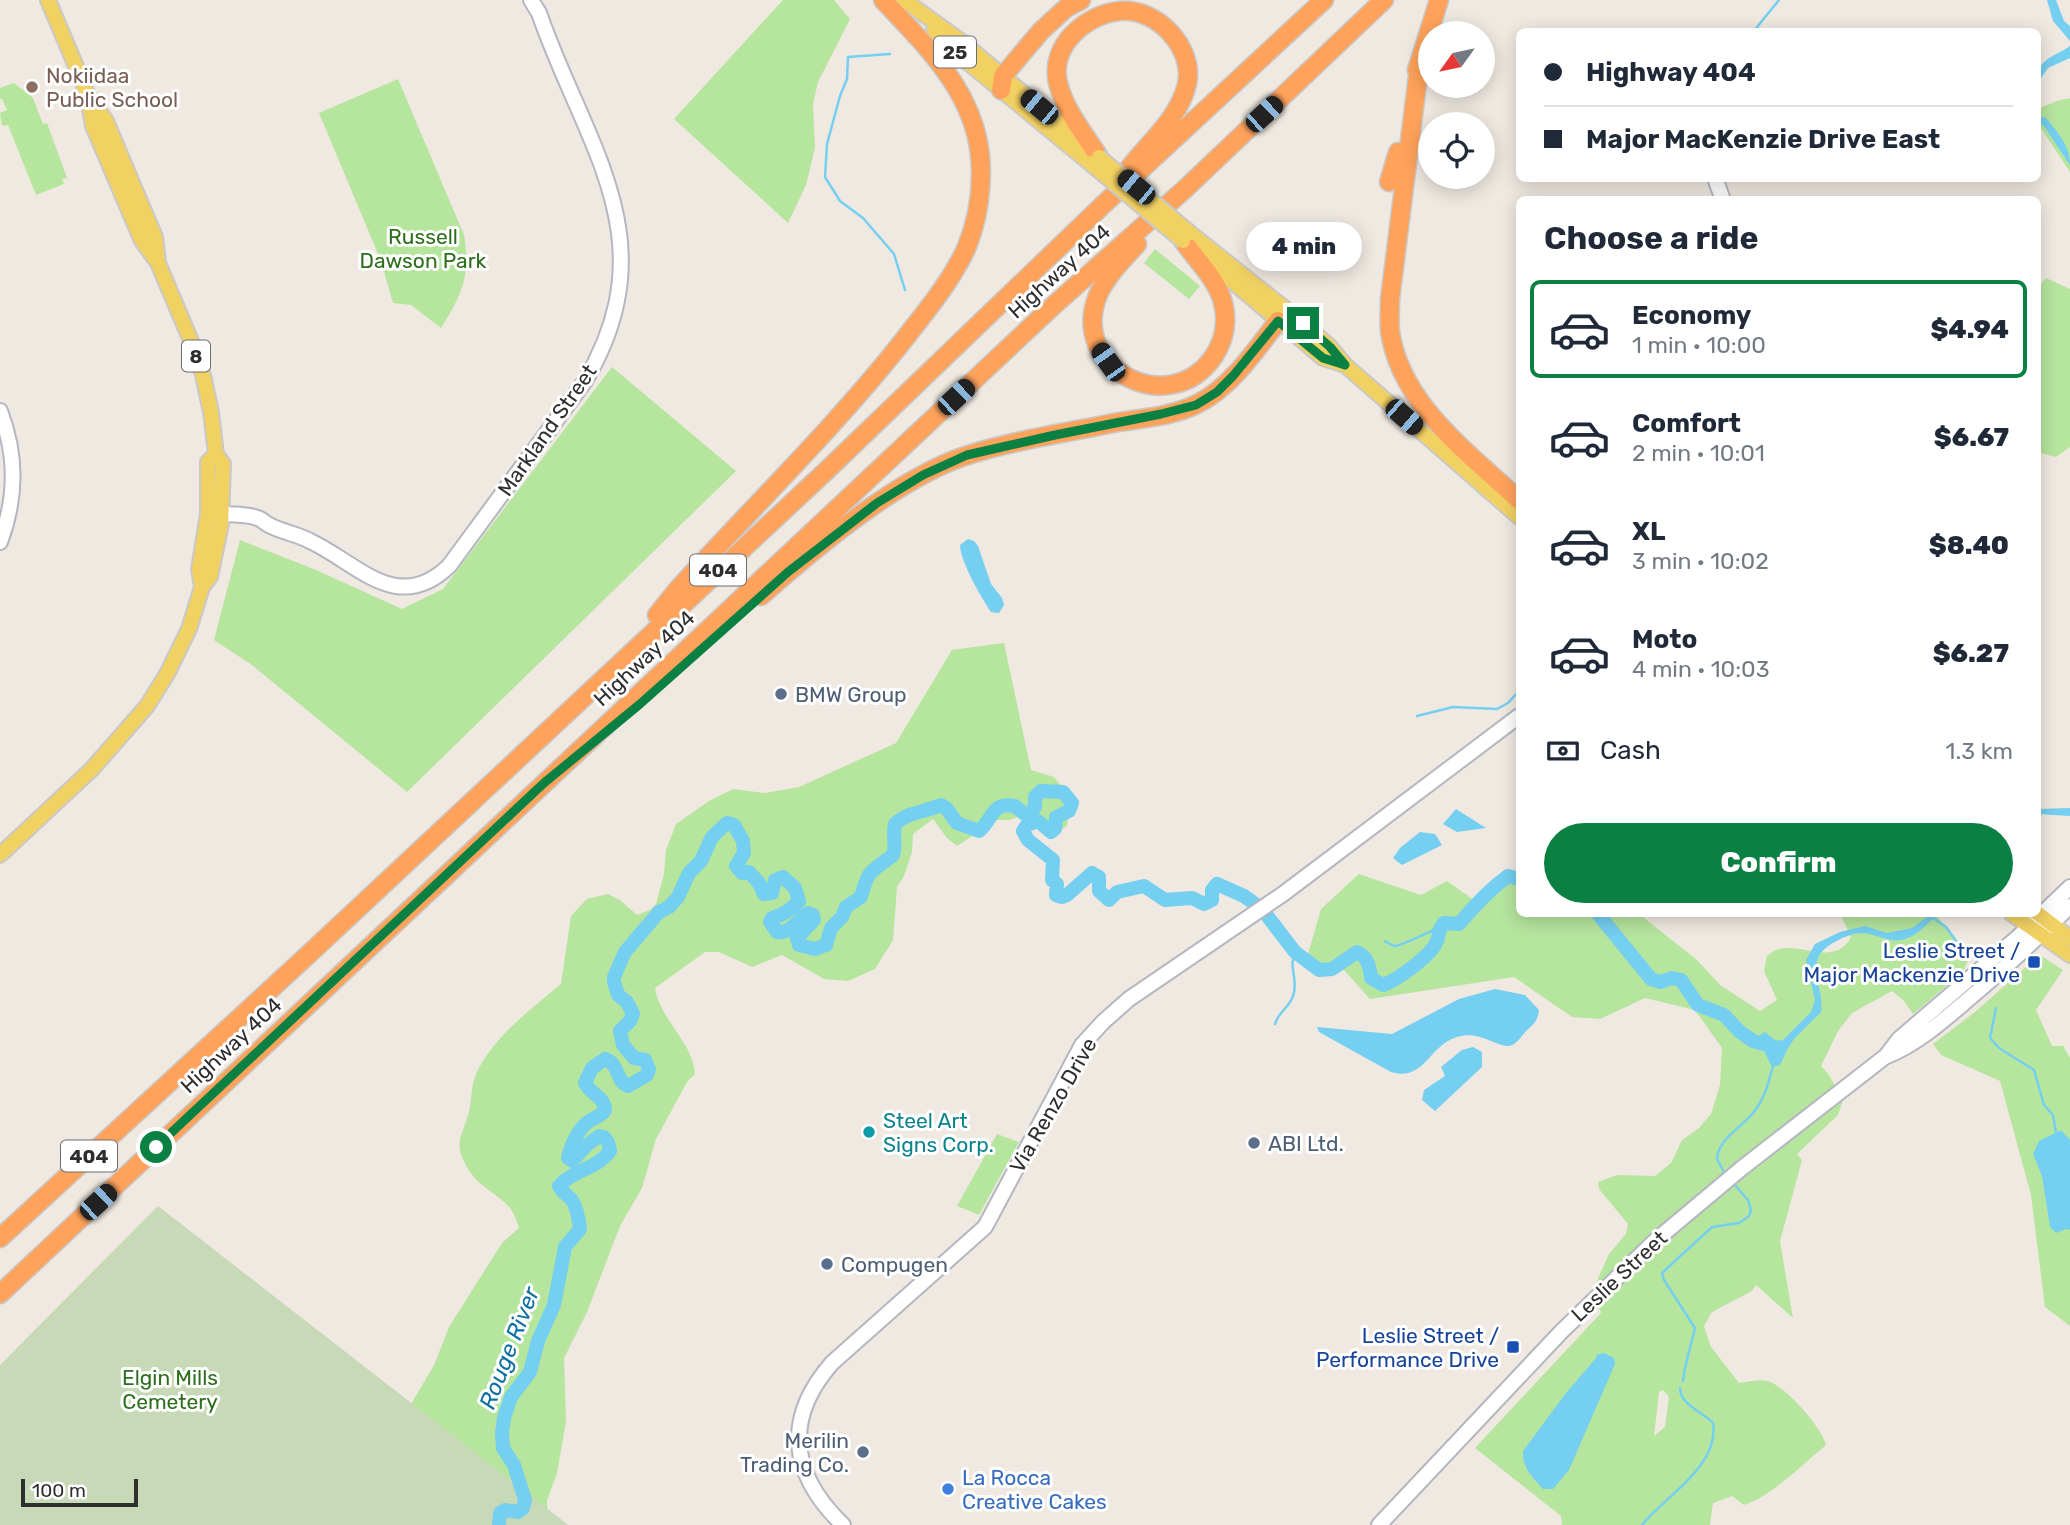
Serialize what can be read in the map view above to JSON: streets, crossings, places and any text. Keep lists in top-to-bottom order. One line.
{"streets":{"highway":["Highway 404","404"],"main road":["25","8"],"street":["Markland Street","Via Renzo Drive","Leslie Street"]},"crossings":[["8","Markland Street"]],"water":["Rouge River"],"parks":["Russell Dawson Park","Elgin Mills Cemetery"],"places":{"other":["Nokiidaa Public School","BMW Group","Steel Art Signs Corp.","ABI Ltd.","Compugen","Merilin Trading Co.","La Rocca Creative Cakes"],"transit":["Leslie Street / Major Mackenzie Drive","Leslie Street / Performance Drive"]},"scale_bar":"100 m","north":"bottom left","page":{"banner":["Highway 404","Major MacKenzie Drive East"],"heading":"Choose a ride","bubble":"4 min","list":[{"name":"Economy","note":"1 min · 10:00","value":"$4.94"},{"name":"Comfort","note":"2 min · 10:01","value":"$6.67"},{"name":"XL","note":"3 min · 10:02","value":"$8.40"},{"name":"Moto","note":"4 min · 10:03","value":"$6.27"}],"pay":["Cash","1.3 km"],"buttons":"Confirm","scale":"100 m"}}
